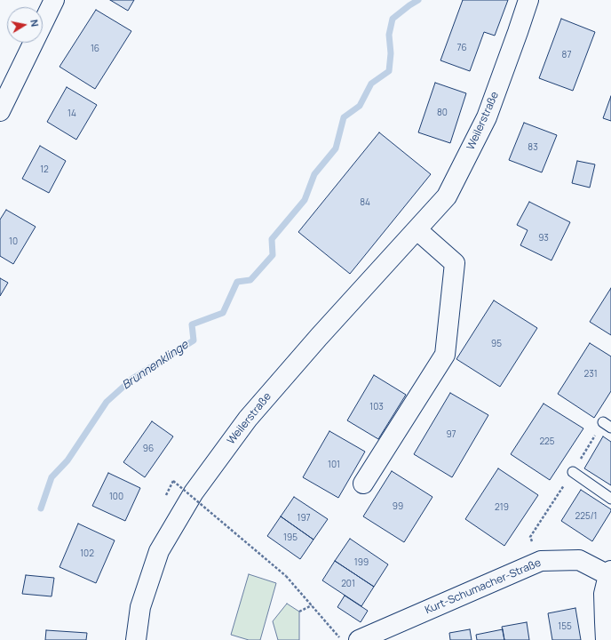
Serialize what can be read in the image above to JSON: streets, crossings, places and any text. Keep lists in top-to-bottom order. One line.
{"streets":{"street":["Weilerstraße","Kurt-Schumacher-Straße"]},"water":["Brunnenklinge"],"house_numbers":["76","16","87","80","14","83","12","84","93","10","95","231","103","97","225","96","101","100","99","219","225/1","197","195","102","199","201","155"],"north":"right"}
